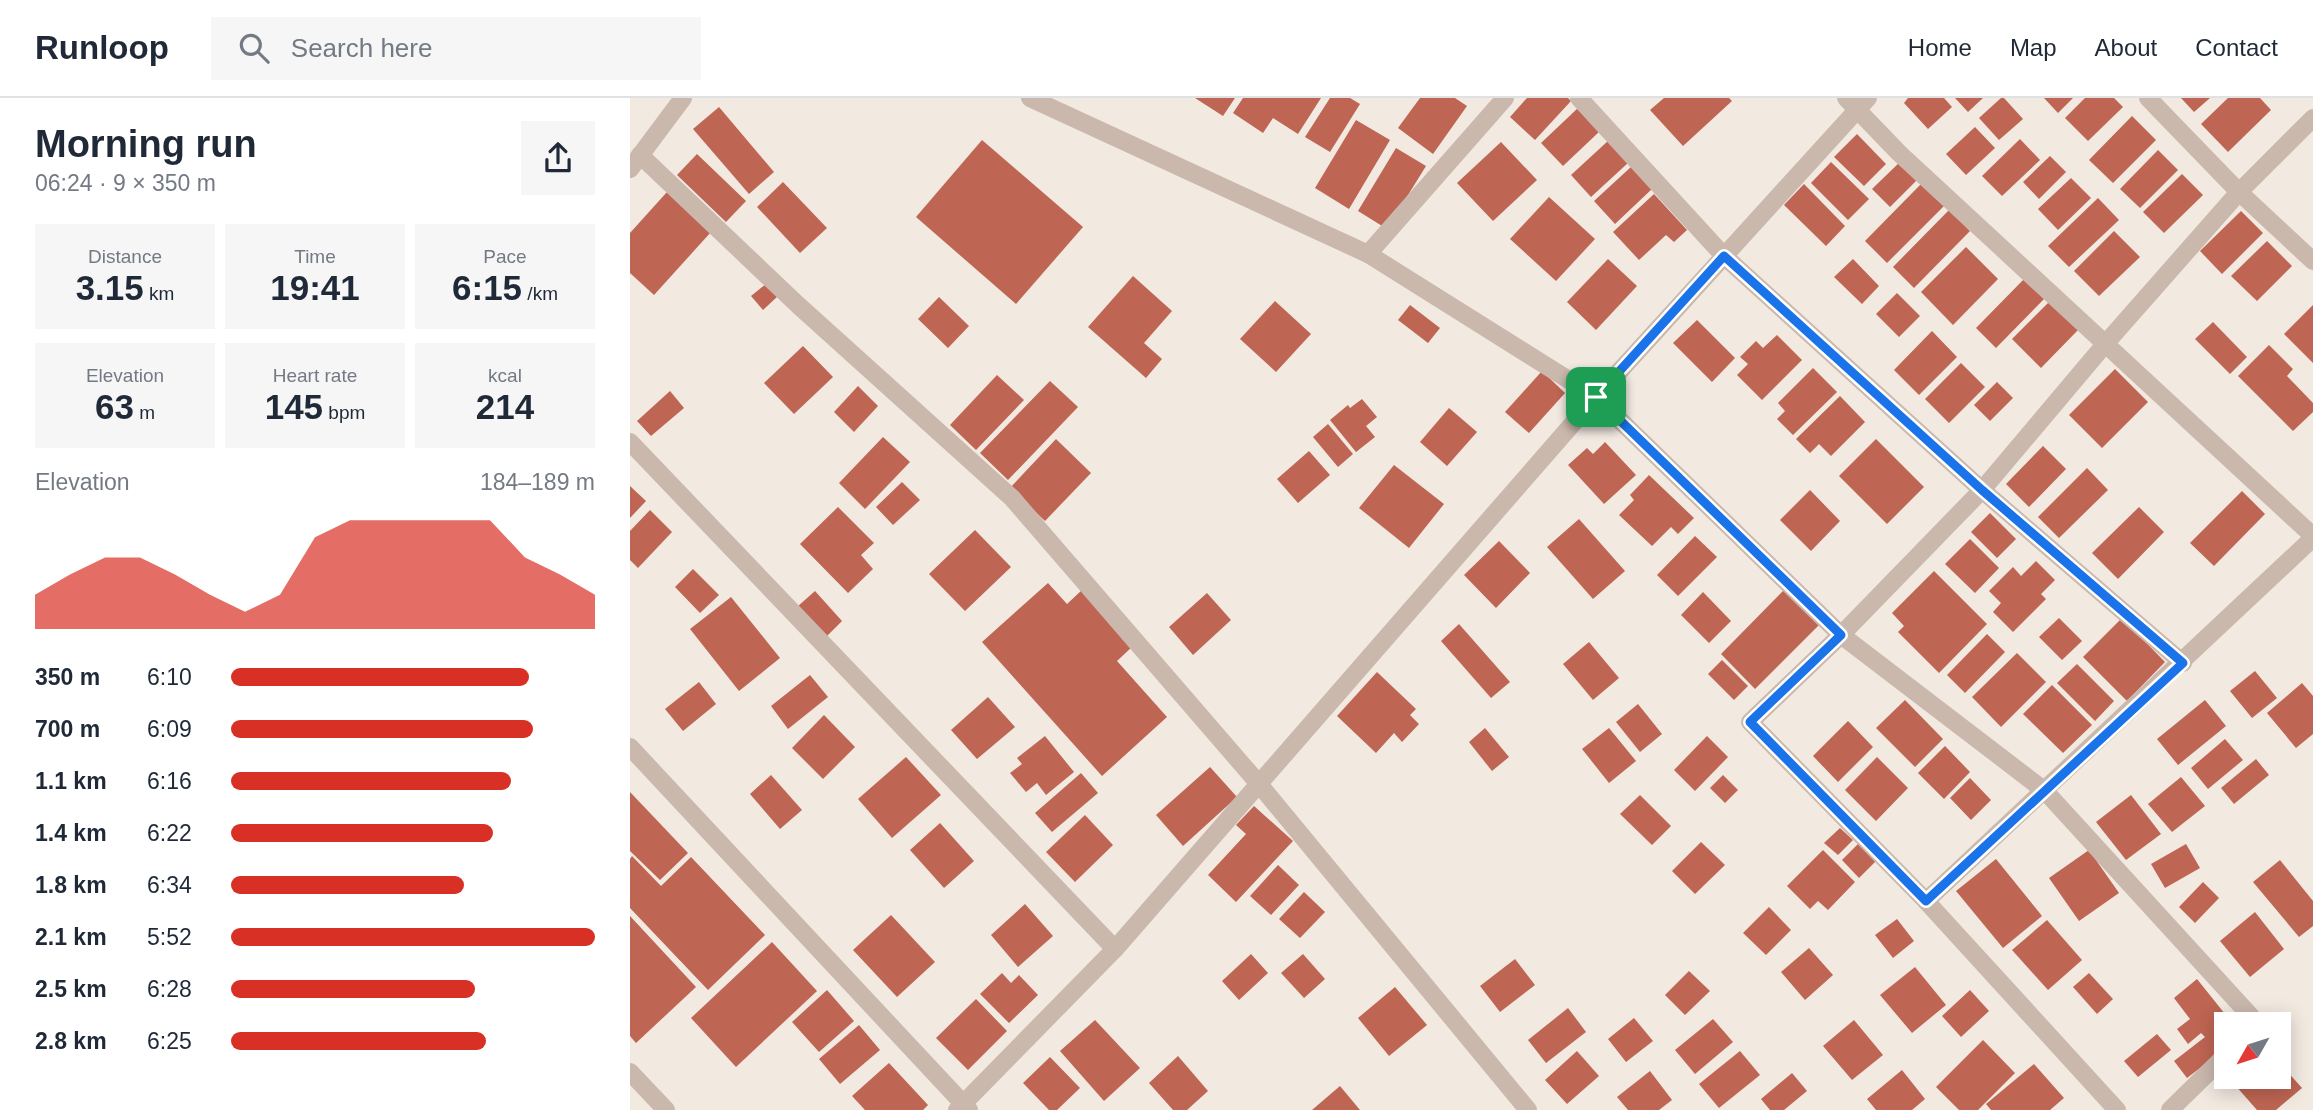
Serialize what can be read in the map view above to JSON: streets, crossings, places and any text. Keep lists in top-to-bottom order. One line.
{"north":"bottom left","page":{"header":"Runloop","search":"Search here","nav":["Home","Map","About","Contact"],"heading":["Morning run","06:24 · 9 × 350 m"],"stats":[["Distance","3.15 km"],["Time","19:41"],["Pace","6:15 /km"],["Elevation","63 m"],["Heart rate","145 bpm"],["kcal","214"]],"chart":["Elevation","184–189 m"],"list":[{"name":"350 m","note":"6:10"},{"name":"700 m","note":"6:09"},{"name":"1.1 km","note":"6:16"},{"name":"1.4 km","note":"6:22"},{"name":"1.8 km","note":"6:34"},{"name":"2.1 km","note":"5:52"},{"name":"2.5 km","note":"6:28"},{"name":"2.8 km","note":"6:25"}]}}
